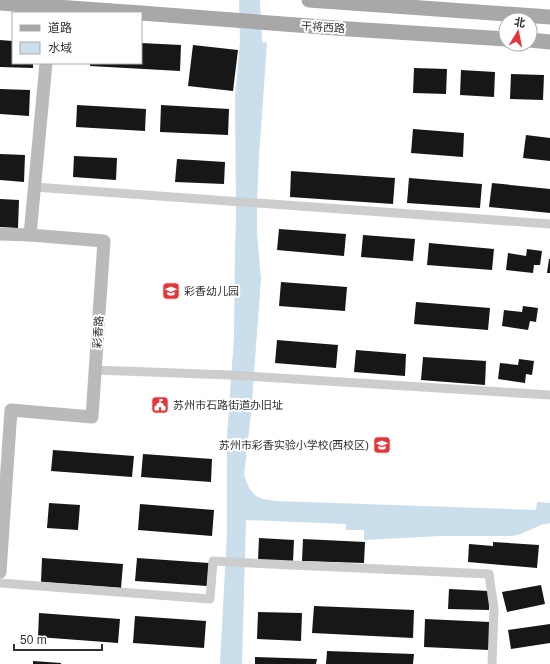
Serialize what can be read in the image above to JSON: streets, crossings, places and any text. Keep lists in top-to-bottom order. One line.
{"streets":{"main road":["干将西路"],"street":["彩香路"]},"places":{"school or university":["彩香幼儿园","苏州市彩香实验小学校(西校区)"],"public building":["苏州市石路街道办旧址"]},"legend":["道路","水域"],"scale_bar":"50 m","north":"top"}
